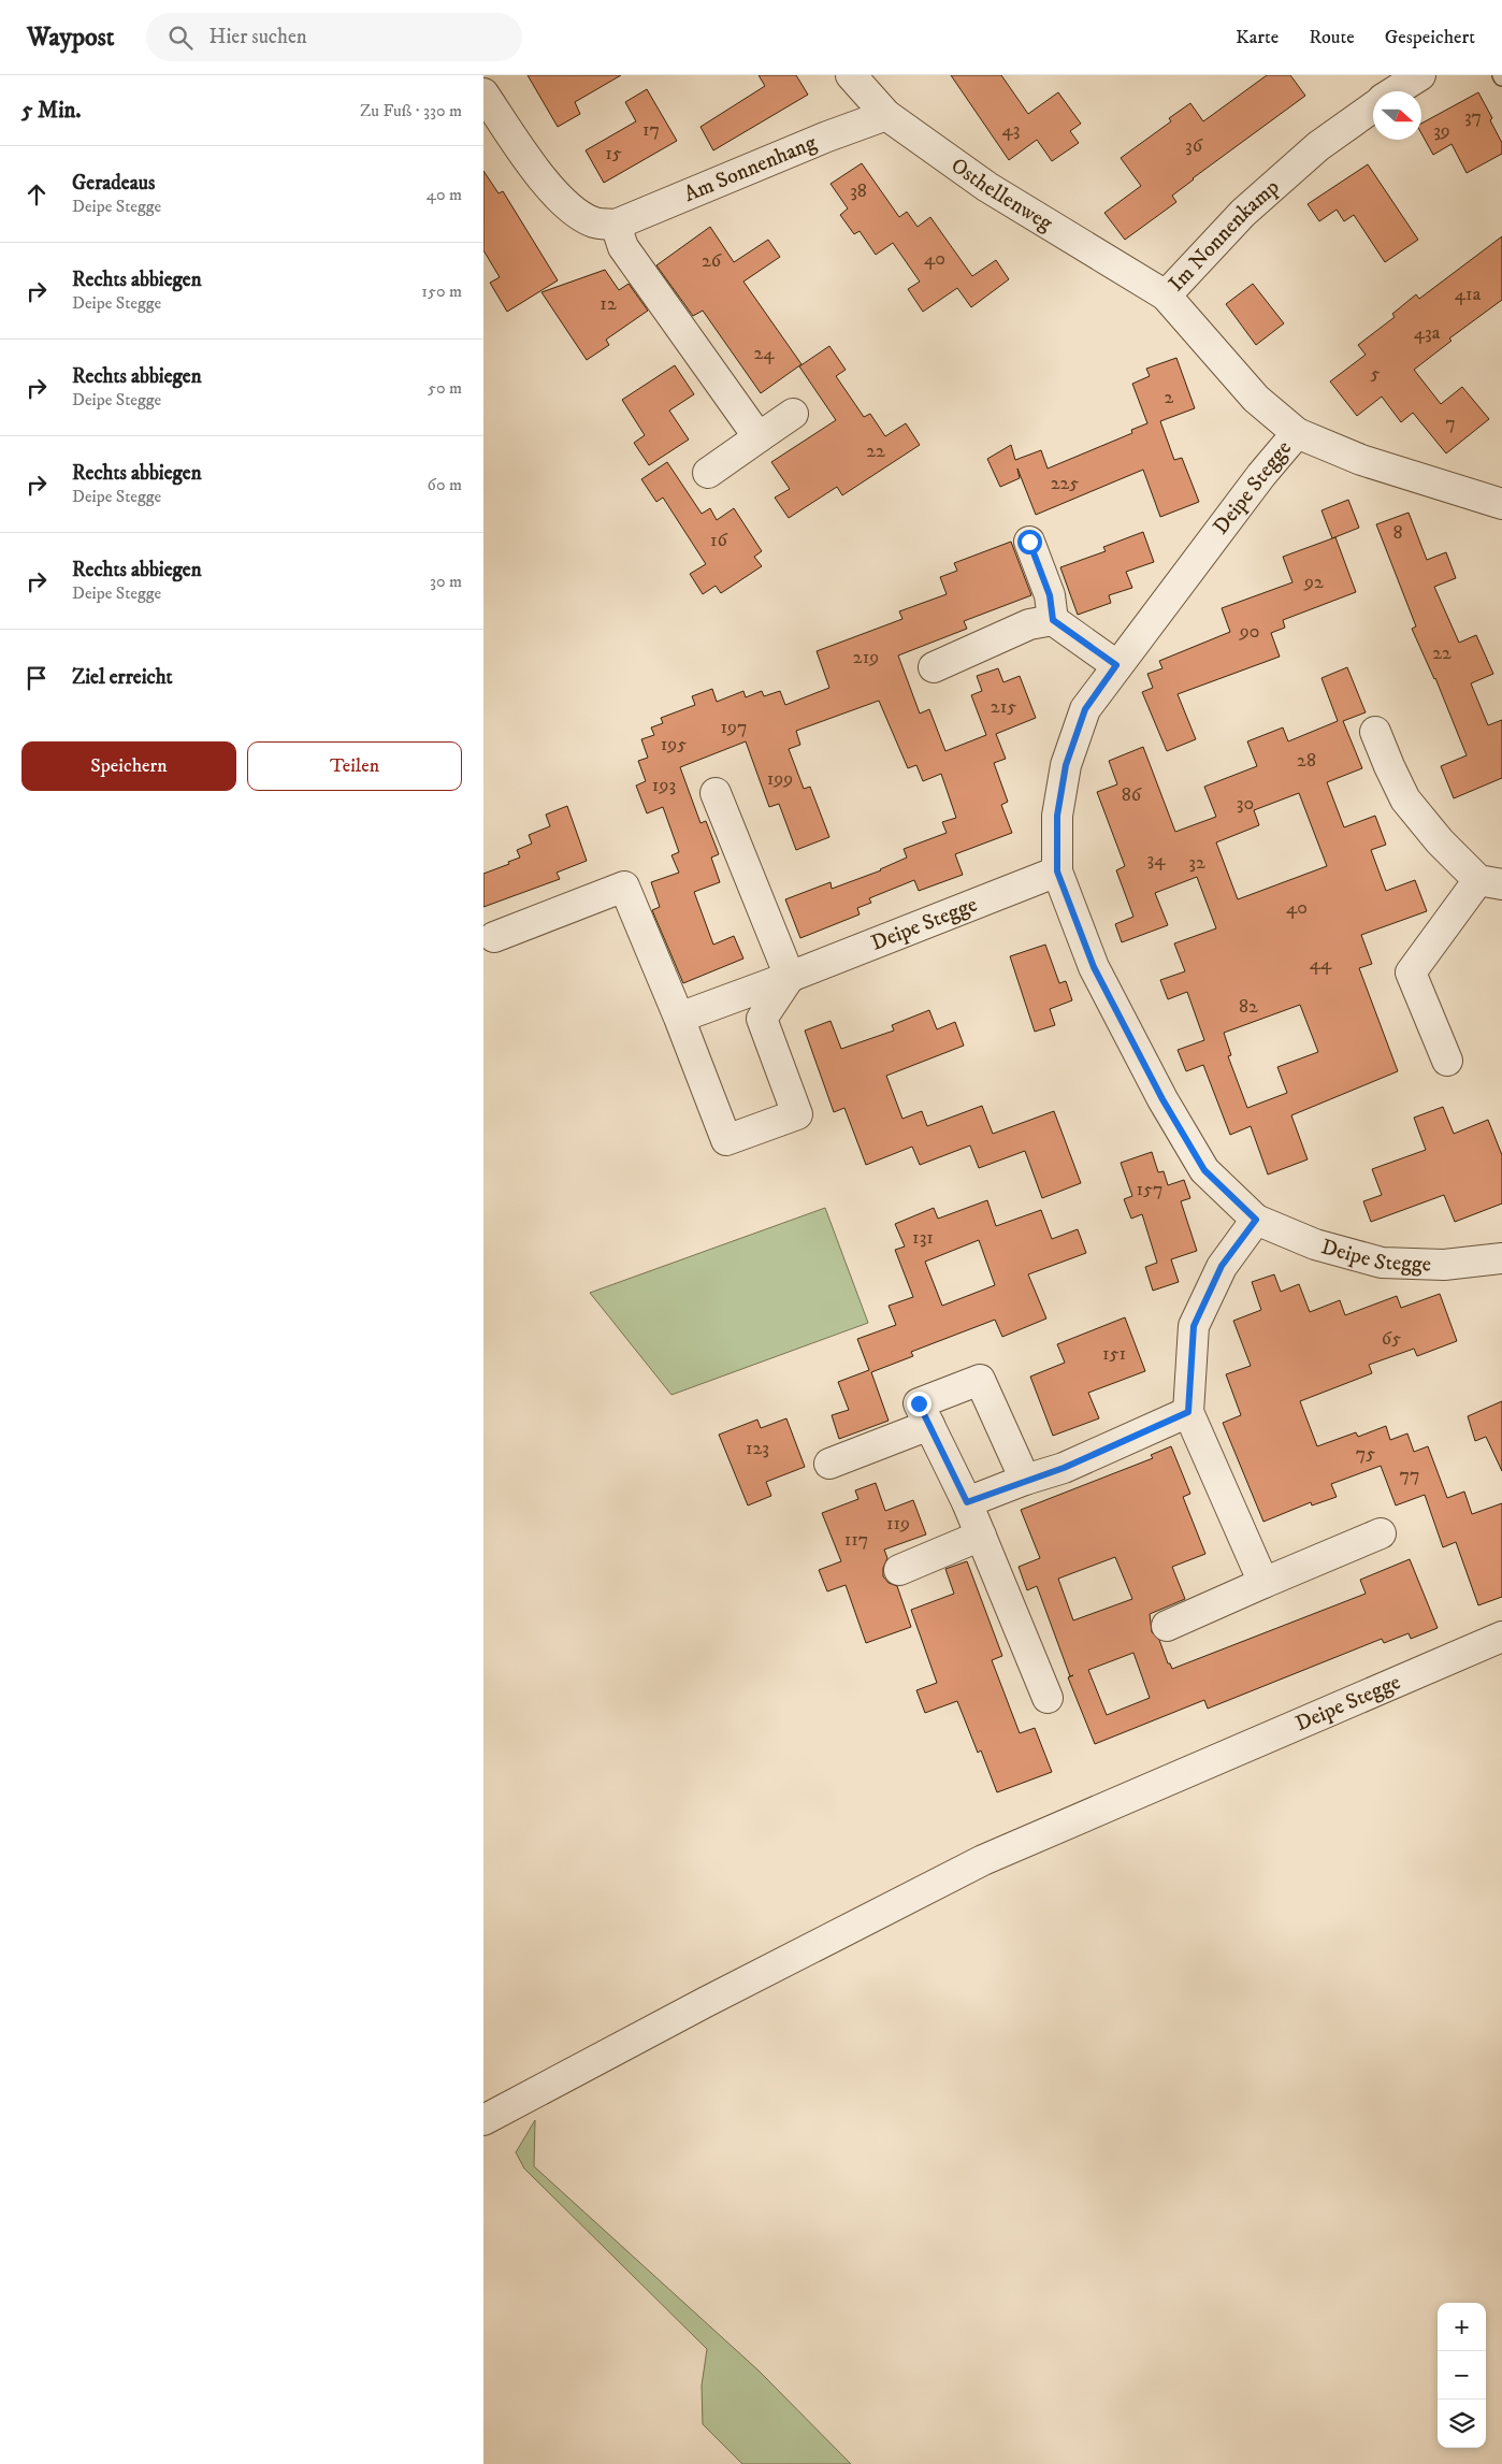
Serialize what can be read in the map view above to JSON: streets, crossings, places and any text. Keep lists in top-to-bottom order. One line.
{"streets":{"street":["Am Sonnenhang","Osthellenweg","Im Nonnenkamp","Deipe Stegge"]},"crossings":[["Am Sonnenhang","Osthellenweg"],["Osthellenweg","Im Nonnenkamp"],["Im Nonnenkamp","Deipe Stegge"]],"house_numbers":["37","17","43","39","36","15","38","40","26","41a","12","43a","24","5","2","7","22","225","8","16","92","90","22","219","215","197","195","28","199","193","86","30","34","32","40","44","82","157","131","65","151","123","75","77","119","117"],"north":"right","page":{"header":"Waypost","search":"Hier suchen","nav":["Karte","Route","Gespeichert"],"heading":["5 Min.","Zu Fuß · 330 m"],"list":[["Geradeaus","Deipe Stegge","40 m"],["Rechts abbiegen","Deipe Stegge","150 m"],["Rechts abbiegen","Deipe Stegge","50 m"],["Rechts abbiegen","Deipe Stegge","60 m"],["Rechts abbiegen","Deipe Stegge","30 m"],"Ziel erreicht"],"buttons":["Speichern","Teilen"],"map_buttons":["+","−"]}}
